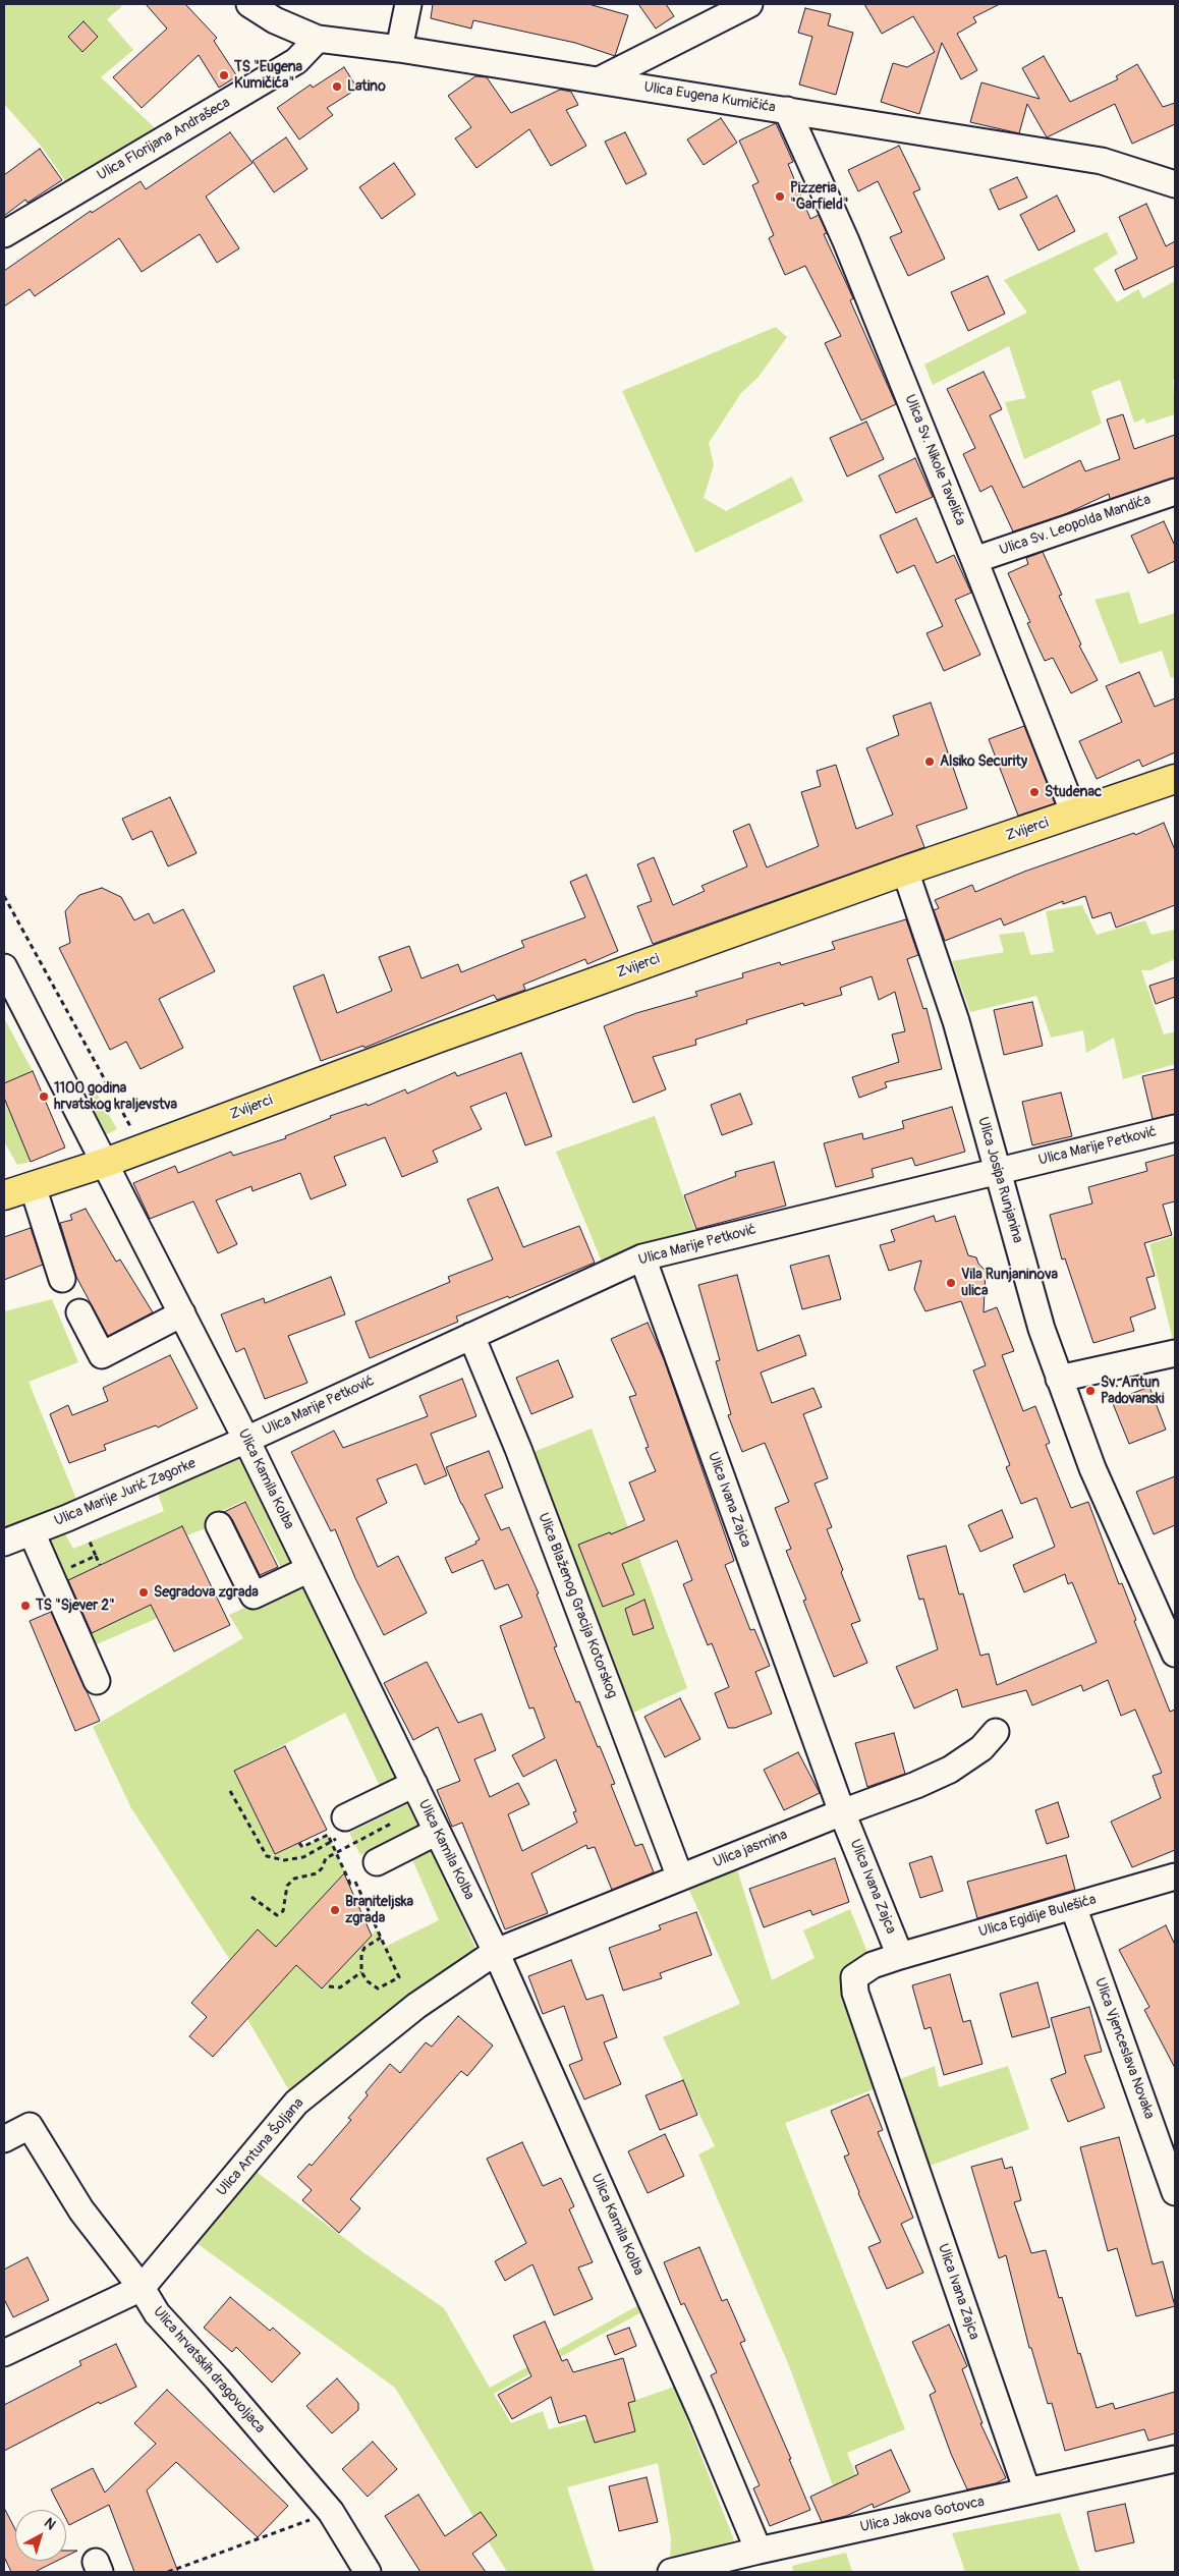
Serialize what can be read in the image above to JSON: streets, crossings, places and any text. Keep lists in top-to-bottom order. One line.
{"streets":{"main road":["Zvijerci"],"street":["Ulica Eugena Kumičića","Ulica Florijana Andrašeca","Ulica Sv. Nikole Tavelića","Ulica Sv. Leopolda Mandića","Ulica Marije Petković","Ulica Josipa Runjanina","Ulica Kamila Kolba","Ulica Marije Jurić Zagorke","Ulica Ivana Zajca","Ulica Blaženog Gracija Kotorskog","Ulica jasmina","Ulica Egidije Bulešića","Ulica Vjenceslava Novaka","Ulica Antuna Šoljana","Ulica hrvatskih dragovoljaca","Ulica Jakova Gotovca"]},"crossings":[["Ulica Eugena Kumičića","Ulica Florijana Andrašeca"],["Ulica Eugena Kumičića","Ulica Sv. Nikole Tavelića"],["Ulica Sv. Nikole Tavelića","Ulica Sv. Leopolda Mandića"],["Ulica Sv. Nikole Tavelića","Zvijerci"],["Zvijerci","Ulica Josipa Runjanina"],["Zvijerci","Ulica Kamila Kolba"],["Ulica Marije Petković","Ulica Josipa Runjanina"],["Ulica Marije Petković","Ulica Kamila Kolba"],["Ulica Marije Petković","Ulica Marije Jurić Zagorke"],["Ulica Marije Petković","Ulica Ivana Zajca"],["Ulica Marije Petković","Ulica Blaženog Gracija Kotorskog"],["Ulica Kamila Kolba","Ulica Marije Jurić Zagorke"],["Ulica Kamila Kolba","Ulica jasmina"],["Ulica Kamila Kolba","Ulica Antuna Šoljana"],["Ulica Kamila Kolba","Ulica Jakova Gotovca"],["Ulica Ivana Zajca","Ulica jasmina"],["Ulica Ivana Zajca","Ulica Egidije Bulešića"],["Ulica Ivana Zajca","Ulica Jakova Gotovca"],["Ulica Blaženog Gracija Kotorskog","Ulica jasmina"],["Ulica jasmina","Ulica Antuna Šoljana"],["Ulica Egidije Bulešića","Ulica Vjenceslava Novaka"],["Ulica Antuna Šoljana","Ulica hrvatskih dragovoljaca"]],"places":["TS \"Eugena Kumičića\"","Latino","Pizzeria \"Garfield\"","Alsiko Security","Studenac","1100 godina hrvatskog kraljevstva","Vila Runjaninova ulica","Sv. Antun Padovanski","Segradova zgrada","TS \"Sjever 2\"","Braniteljska zgrada"],"north":"top right"}
